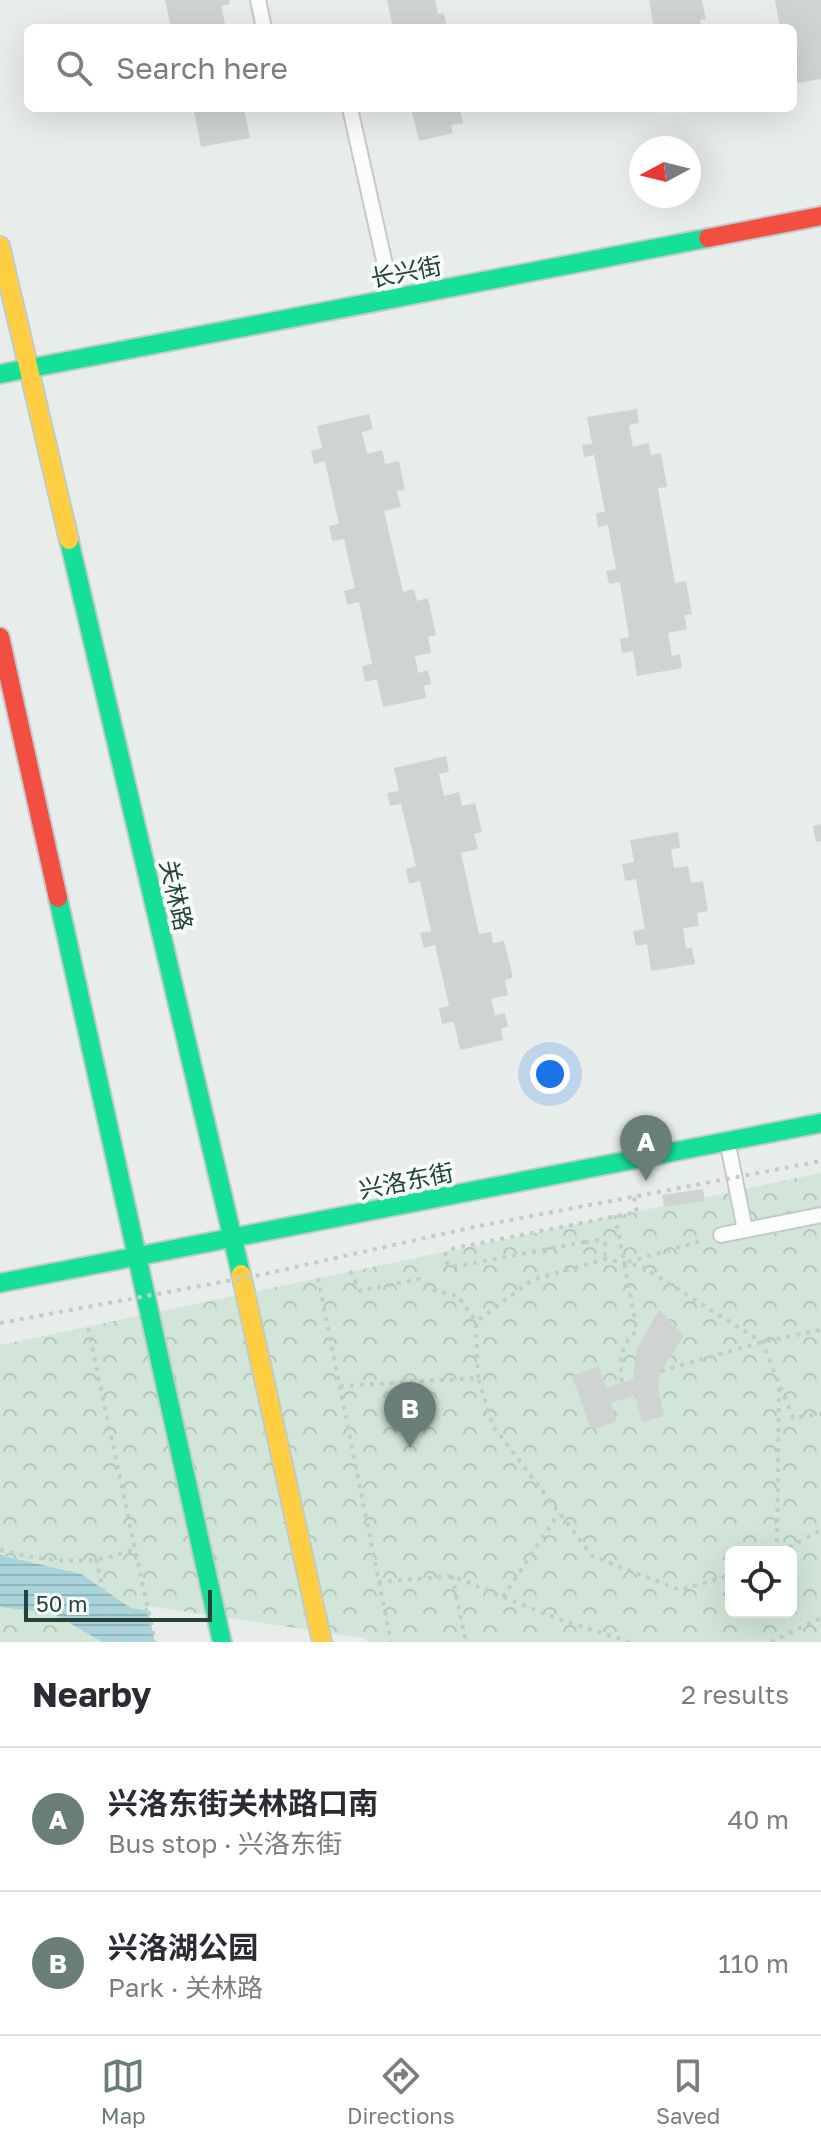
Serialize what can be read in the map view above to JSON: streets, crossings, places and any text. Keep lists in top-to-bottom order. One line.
{"streets":{"main road":["长兴街","关林路","兴洛东街"]},"crossings":[["长兴街","关林路"],["关林路","兴洛东街"]],"scale_bar":"50 m","north":"left","page":{"search":"Search here","pins":["A","B"],"scale":"50 m","heading":["Nearby","2 results"],"list":[{"mark":"A","name":"兴洛东街关林路口南","note":"Bus stop · 兴洛东街","value":"40 m"},{"mark":"B","name":"兴洛湖公园","note":"Park · 关林路","value":"110 m"}],"nav":["Map","Directions","Saved"]}}
